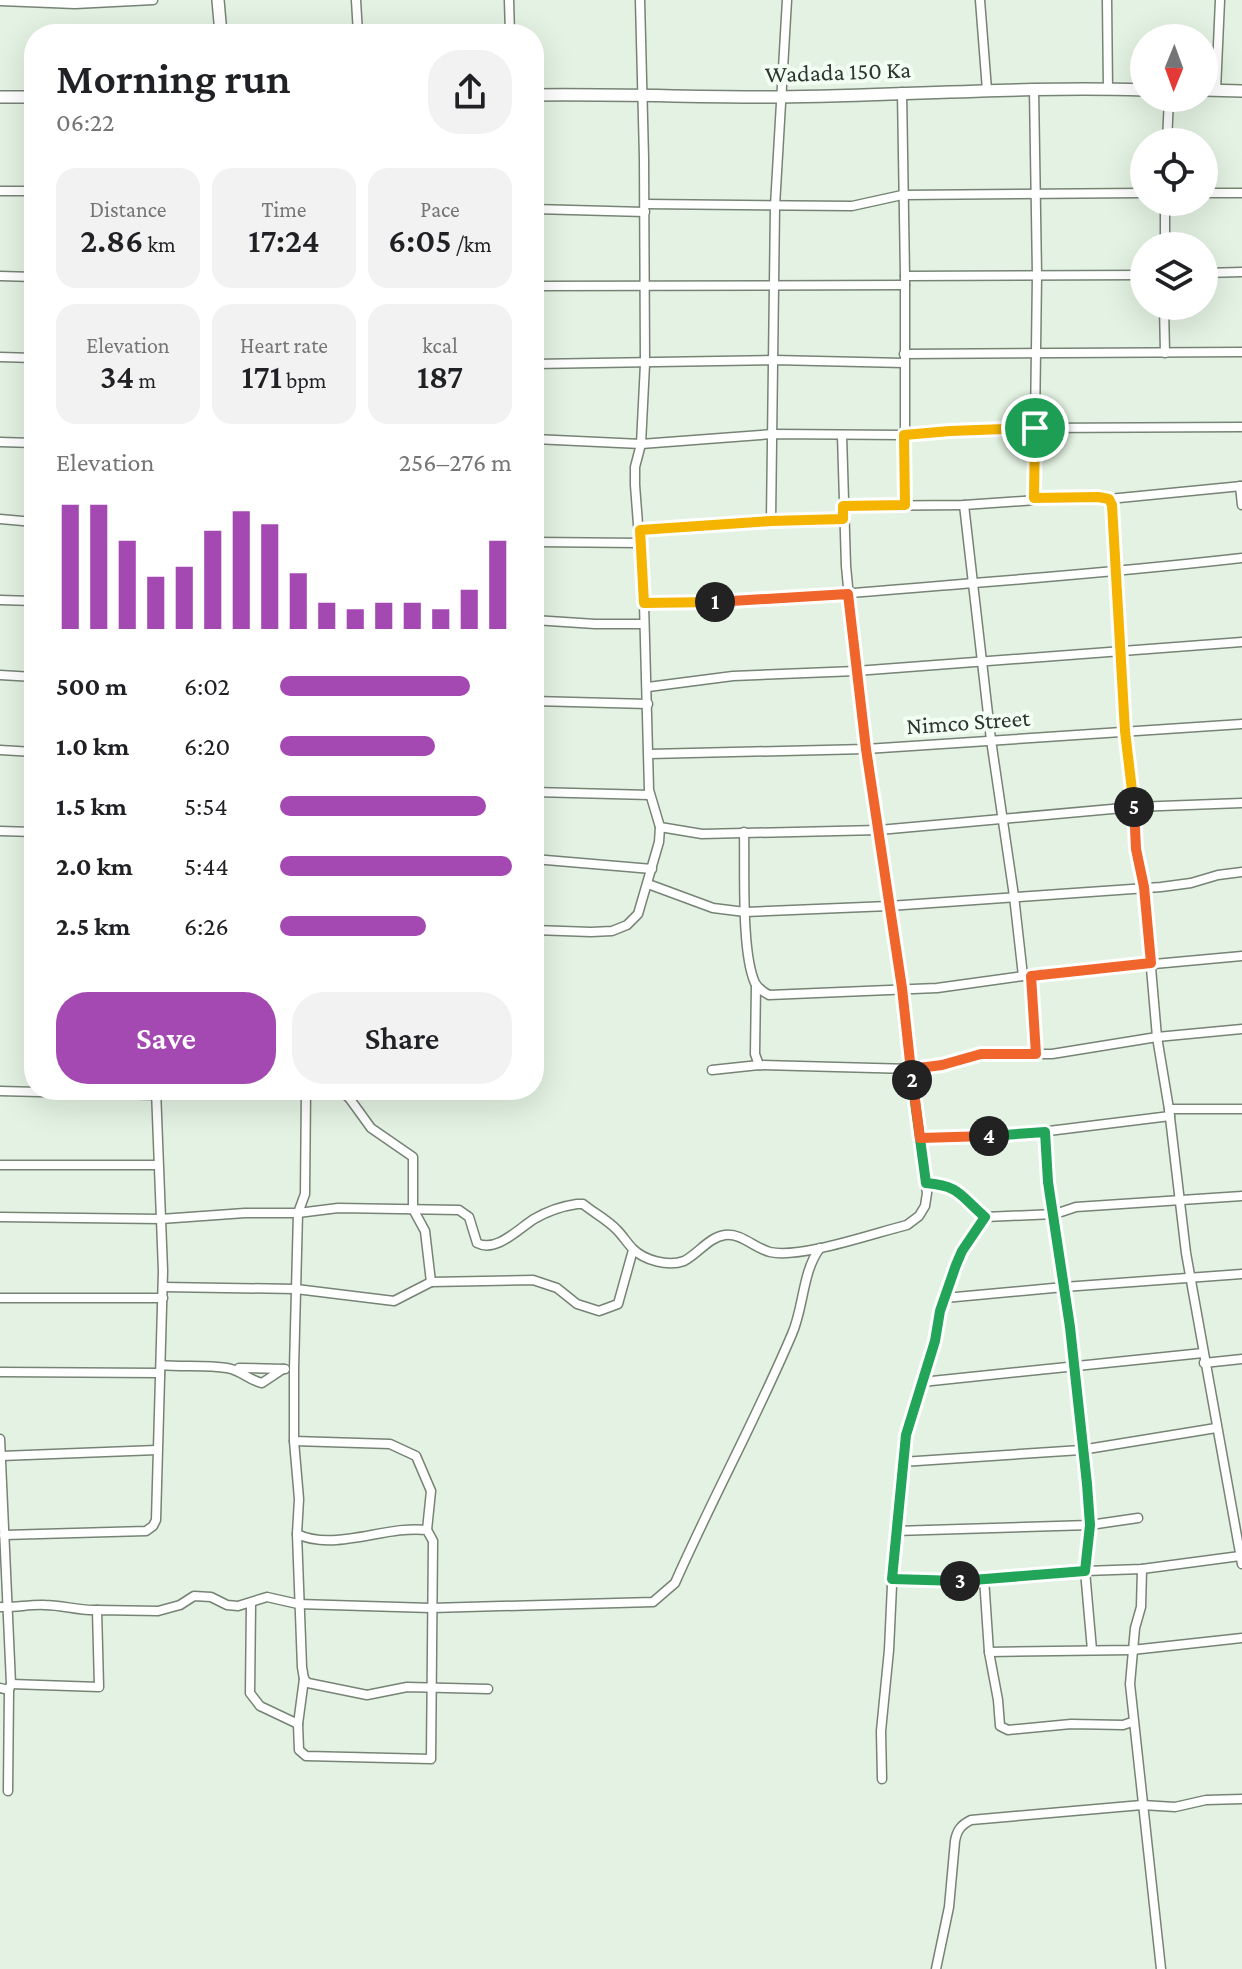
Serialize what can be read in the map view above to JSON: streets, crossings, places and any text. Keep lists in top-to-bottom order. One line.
{"streets":{"street":["Wadada 150 Ka","Nimco Street"]},"north":"bottom","page":{"heading":["Morning run","06:22"],"stats":[["Distance","2.86 km"],["Time","17:24"],["Pace","6:05 /km"],["Elevation","34 m"],["Heart rate","171 bpm"],["kcal","187"]],"chart":["Elevation","256–276 m"],"pins":["1","5","2","4","3"],"list":[{"name":"500 m","note":"6:02"},{"name":"1.0 km","note":"6:20"},{"name":"1.5 km","note":"5:54"},{"name":"2.0 km","note":"5:44"},{"name":"2.5 km","note":"6:26"}],"buttons":["Save","Share"]}}
